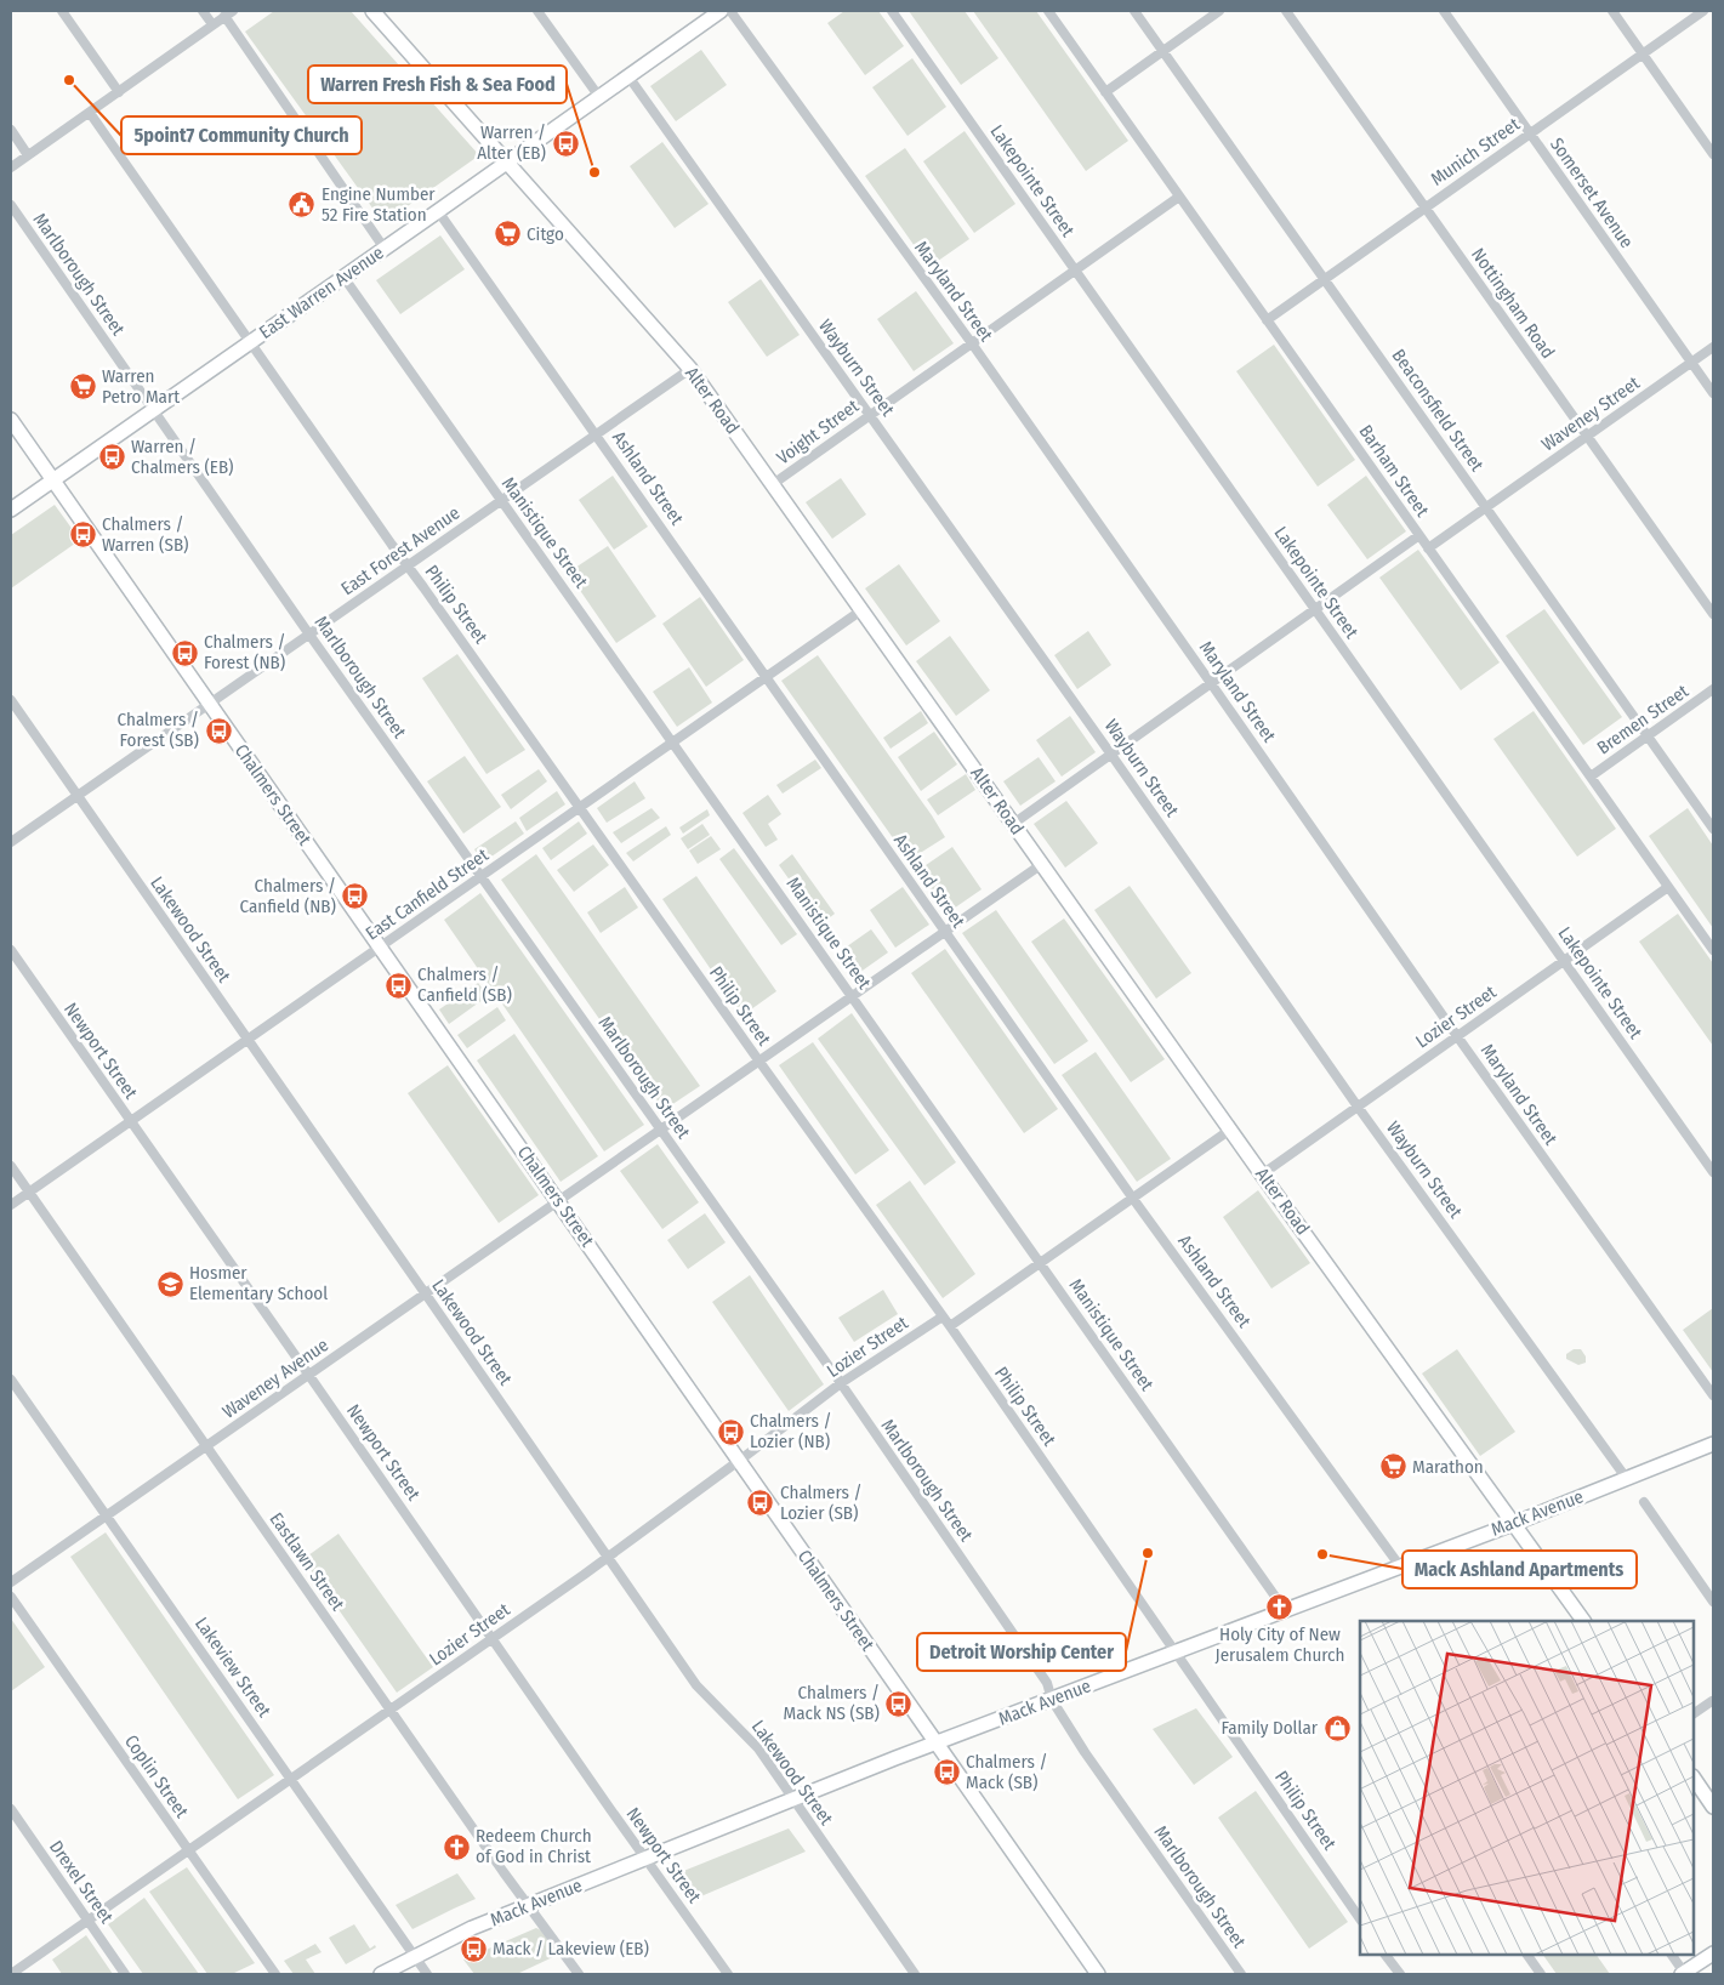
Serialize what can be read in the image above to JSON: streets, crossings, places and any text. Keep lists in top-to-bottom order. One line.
{"streets":{"street":["Munich Street","Lakepointe Street","Somerset Avenue","Marlborough Street","Maryland Street","East Warren Avenue","Nottingham Road","Wayburn Street","Alter Road","Beaconsfield Street","Waveney Street","Voight Street","Barham Street","Ashland Street","Manistique Street","East Forest Avenue","Philip Street","Bremen Street","Chalmers Street","East Canfield Street","Lakewood Street","Lozier Street","Newport Street","Waveney Avenue","Mack Avenue","Eastlawn Street","Lakeview Street","Coplin Street","Drexel Street"]},"crossings":[["Munich Street","Somerset Avenue"],["Munich Street","Nottingham Road"],["Munich Street","Beaconsfield Street"],["Munich Street","Barham Street"],["Lakepointe Street","Voight Street"],["Lakepointe Street","Lozier Street"],["Somerset Avenue","Waveney Street"],["Marlborough Street","East Warren Avenue"],["Marlborough Street","East Forest Avenue"],["Marlborough Street","East Canfield Street"],["Marlborough Street","Lozier Street"],["Marlborough Street","Mack Avenue"],["Maryland Street","Voight Street"],["Maryland Street","Lozier Street"],["East Warren Avenue","Wayburn Street"],["East Warren Avenue","Alter Road"],["East Warren Avenue","Ashland Street"],["East Warren Avenue","Manistique Street"],["East Warren Avenue","Philip Street"],["East Warren Avenue","Chalmers Street"],["Nottingham Road","Waveney Street"],["Wayburn Street","Voight Street"],["Wayburn Street","Lozier Street"],["Wayburn Street","Mack Avenue"],["Alter Road","Voight Street"],["Alter Road","East Forest Avenue"],["Alter Road","East Canfield Street"],["Alter Road","Lozier Street"],["Alter Road","Mack Avenue"],["Beaconsfield Street","Waveney Street"],["Beaconsfield Street","Bremen Street"],["Voight Street","Barham Street"],["Barham Street","Bremen Street"],["Barham Street","Lozier Street"],["Ashland Street","East Forest Avenue"],["Ashland Street","East Canfield Street"],["Ashland Street","Mack Avenue"],["Manistique Street","East Forest Avenue"],["Manistique Street","East Canfield Street"],["Manistique Street","Mack Avenue"],["East Forest Avenue","Philip Street"],["East Forest Avenue","Chalmers Street"],["East Forest Avenue","Lakewood Street"],["Philip Street","East Canfield Street"],["Philip Street","Lozier Street"],["Philip Street","Mack Avenue"],["Chalmers Street","East Canfield Street"],["Chalmers Street","Lozier Street"],["Chalmers Street","Waveney Avenue"],["Chalmers Street","Mack Avenue"],["East Canfield Street","Lakewood Street"],["East Canfield Street","Newport Street"],["East Canfield Street","Eastlawn Street"],["Lakewood Street","Lozier Street"],["Lakewood Street","Waveney Avenue"],["Lakewood Street","Mack Avenue"],["Lozier Street","Newport Street"],["Lozier Street","Eastlawn Street"],["Lozier Street","Lakeview Street"],["Lozier Street","Coplin Street"],["Lozier Street","Drexel Street"],["Newport Street","Waveney Avenue"],["Newport Street","Mack Avenue"],["Waveney Avenue","Eastlawn Street"],["Waveney Avenue","Lakeview Street"],["Mack Avenue","Eastlawn Street"],["Mack Avenue","Lakeview Street"]],"places":{"other":["5point7 Community Church","Warren Fresh Fish & Sea Food","Detroit Worship Center","Mack Ashland Apartments"],"bus stop":["Warren / Alter (EB)","Warren / Chalmers (EB)","Chalmers / Warren (SB)","Chalmers / Forest (NB)","Chalmers / Forest (SB)","Chalmers / Canfield (NB)","Chalmers / Canfield (SB)","Chalmers / Lozier (NB)","Chalmers / Lozier (SB)","Chalmers / Mack NS (SB)","Chalmers / Mack (SB)","Mack / Lakeview (EB)"],"public building":["Engine Number 52 Fire Station"],"supermarket":["Citgo","Warren Petro Mart","Marathon"],"school or university":["Hosmer Elementary School"],"church":["Holy City of New Jerusalem Church","Redeem Church of God in Christ"],"shop":["Family Dollar"]}}
